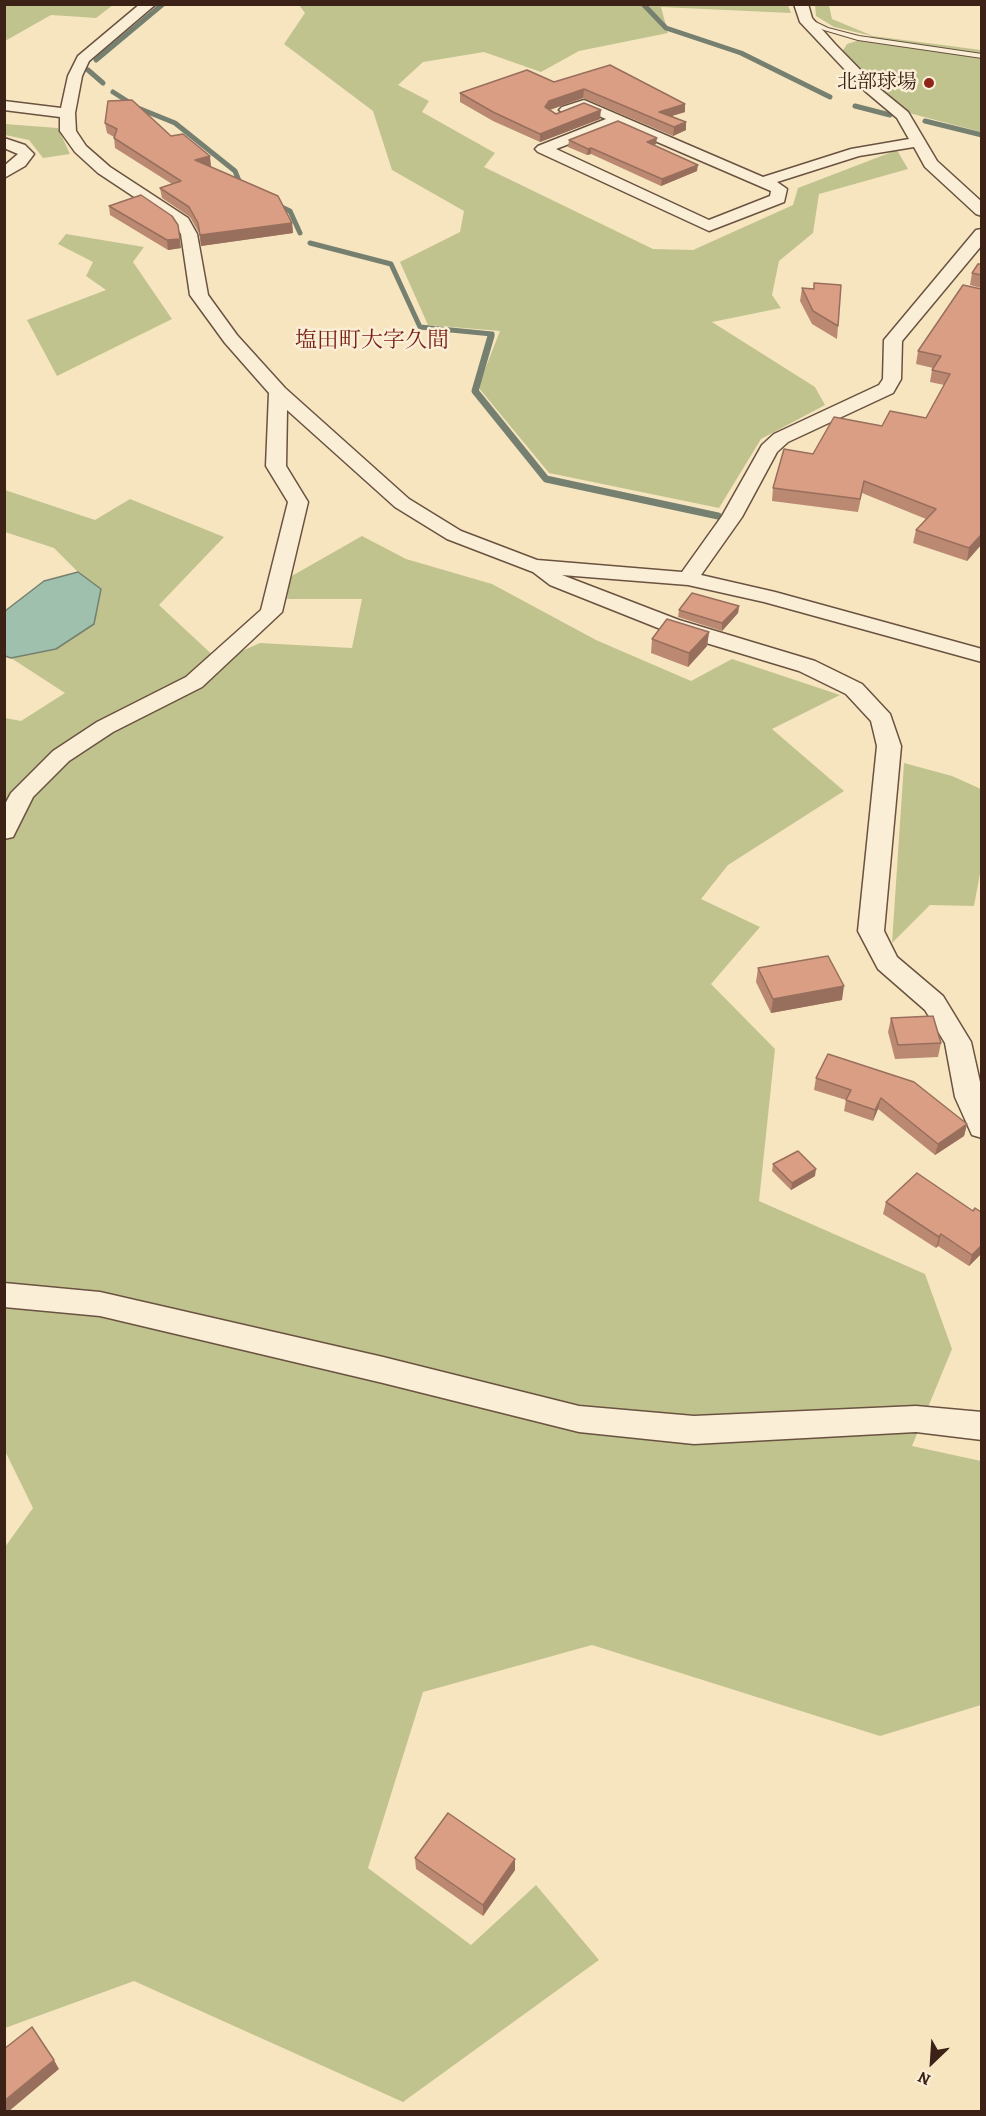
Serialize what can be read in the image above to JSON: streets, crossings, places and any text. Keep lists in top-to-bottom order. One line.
{"districts":["塩田町大字久間"],"places":["北部球場"],"north":"bottom left"}
